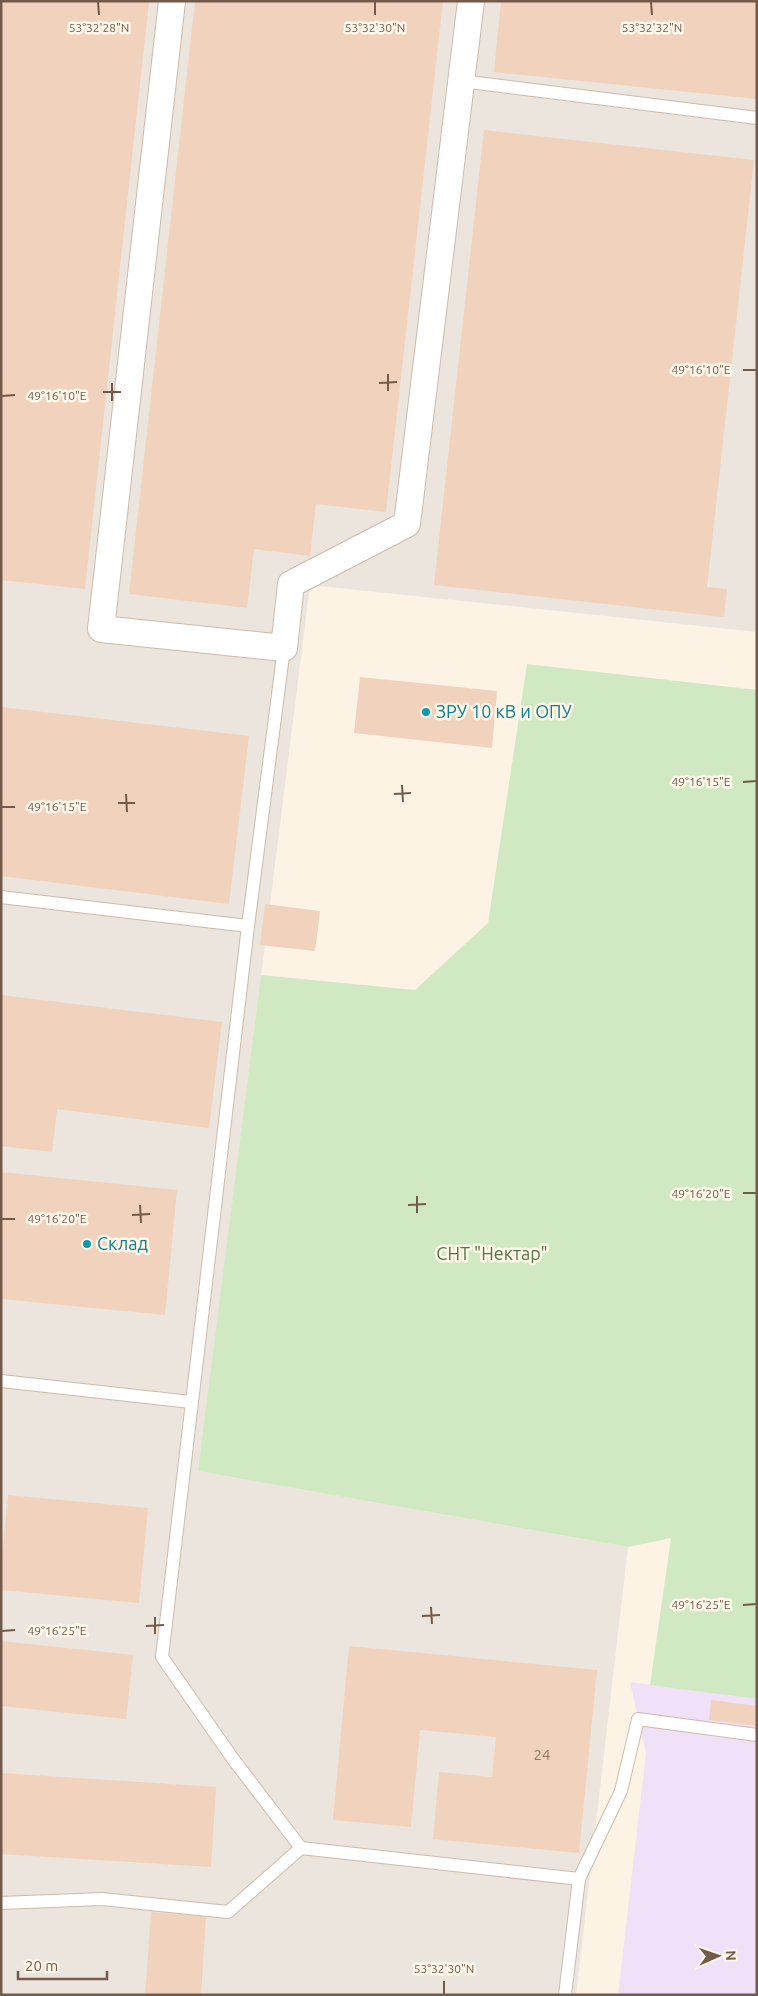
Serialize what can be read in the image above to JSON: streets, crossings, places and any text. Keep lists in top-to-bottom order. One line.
{"parks":["СНТ \"Нектар\""],"places":["ЗРУ 10 кВ и ОПУ","Склад"],"house_numbers":["24"],"scale_bar":"20 m","north":"right","coordinates":["53°32'28\"N","53°32'30\"N","53°32'32\"N","49°16'10\"E","49°16'15\"E","49°16'20\"E","49°16'25\"E"]}
